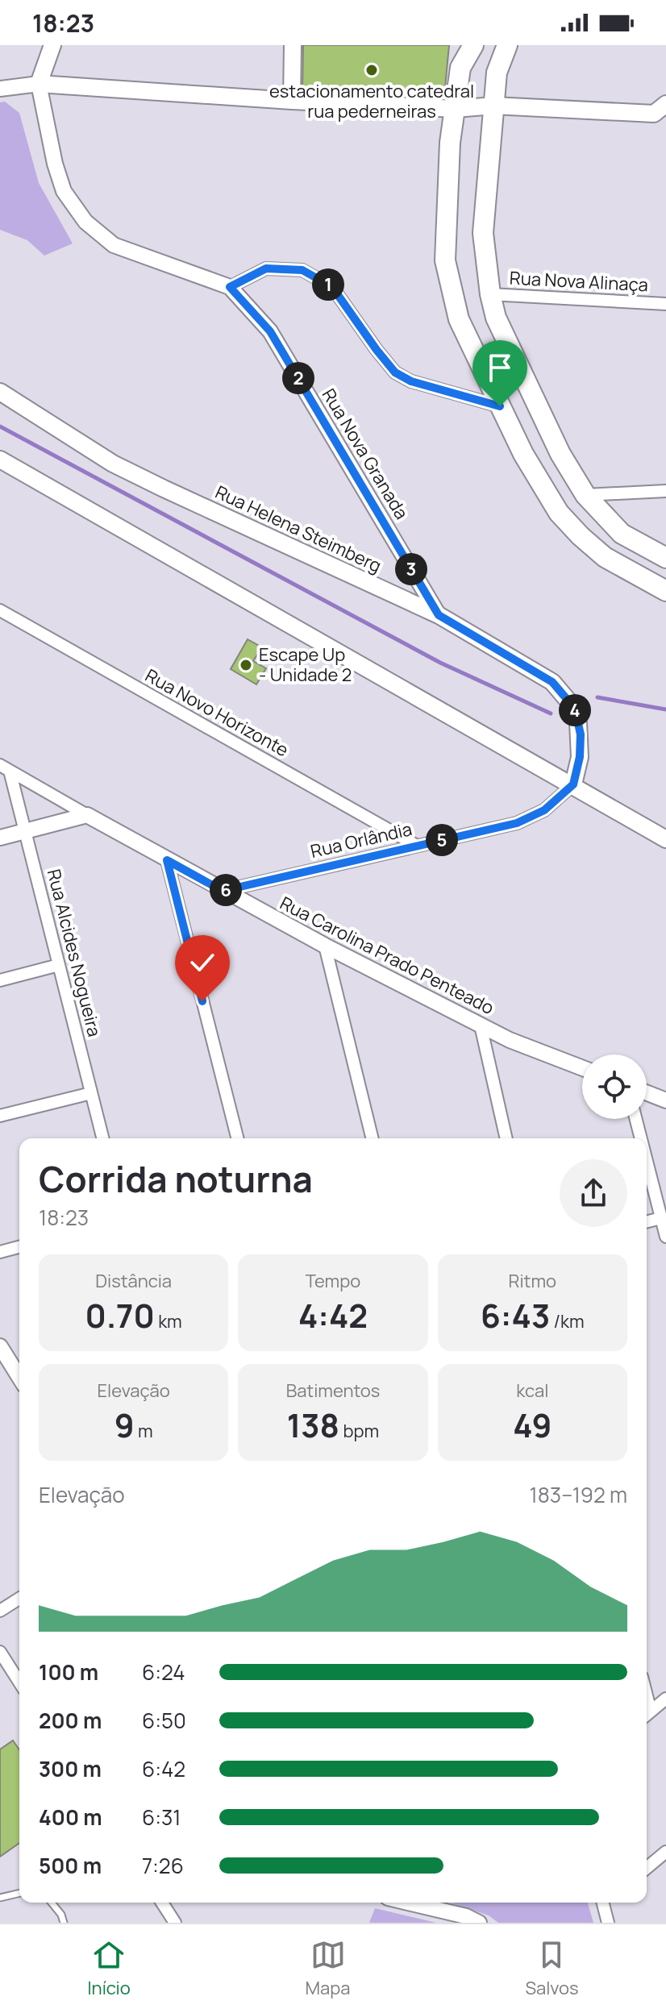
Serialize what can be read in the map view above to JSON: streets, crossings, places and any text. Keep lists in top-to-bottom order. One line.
{"streets":{"main road":["Rua Helena Steimberg"],"street":["Rua Nova Alinaça","Rua Nova Granada","Rua Novo Horizonte","Rua Orlândia","Rua Alcides Nogueira","Rua Carolina Prado Penteado"]},"crossings":[["Rua Nova Granada","Rua Helena Steimberg"],["Rua Helena Steimberg","Rua Orlândia"],["Rua Novo Horizonte","Rua Orlândia"],["Rua Orlândia","Rua Carolina Prado Penteado"],["Rua Alcides Nogueira","Rua Carolina Prado Penteado"]],"places":["estacionamento catedral rua pederneiras","Escape Up - Unidade 2"],"page":{"status":"18:23","pins":["1","2","3","4","5","6"],"heading":["Corrida noturna","18:23"],"stats":[["Distância","0.70 km"],["Tempo","4:42"],["Ritmo","6:43 /km"],["Elevação","9 m"],["Batimentos","138 bpm"],["kcal","49"]],"chart":["Elevação","183–192 m"],"list":[{"name":"100 m","note":"6:24"},{"name":"200 m","note":"6:50"},{"name":"300 m","note":"6:42"},{"name":"400 m","note":"6:31"},{"name":"500 m","note":"7:26"}],"tabs":["Início","Mapa","Salvos"]}}
